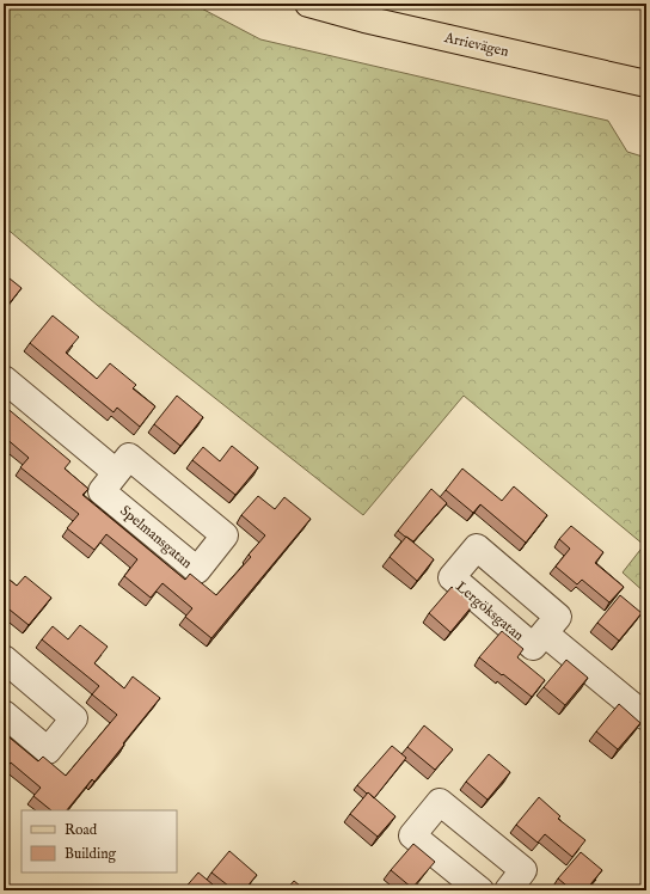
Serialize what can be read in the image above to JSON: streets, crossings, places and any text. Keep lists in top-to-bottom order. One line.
{"streets":{"main road":["Arrievägen"],"street":["Spelmansgatan","Lergöksgatan"]},"legend":["Road","Building"]}
